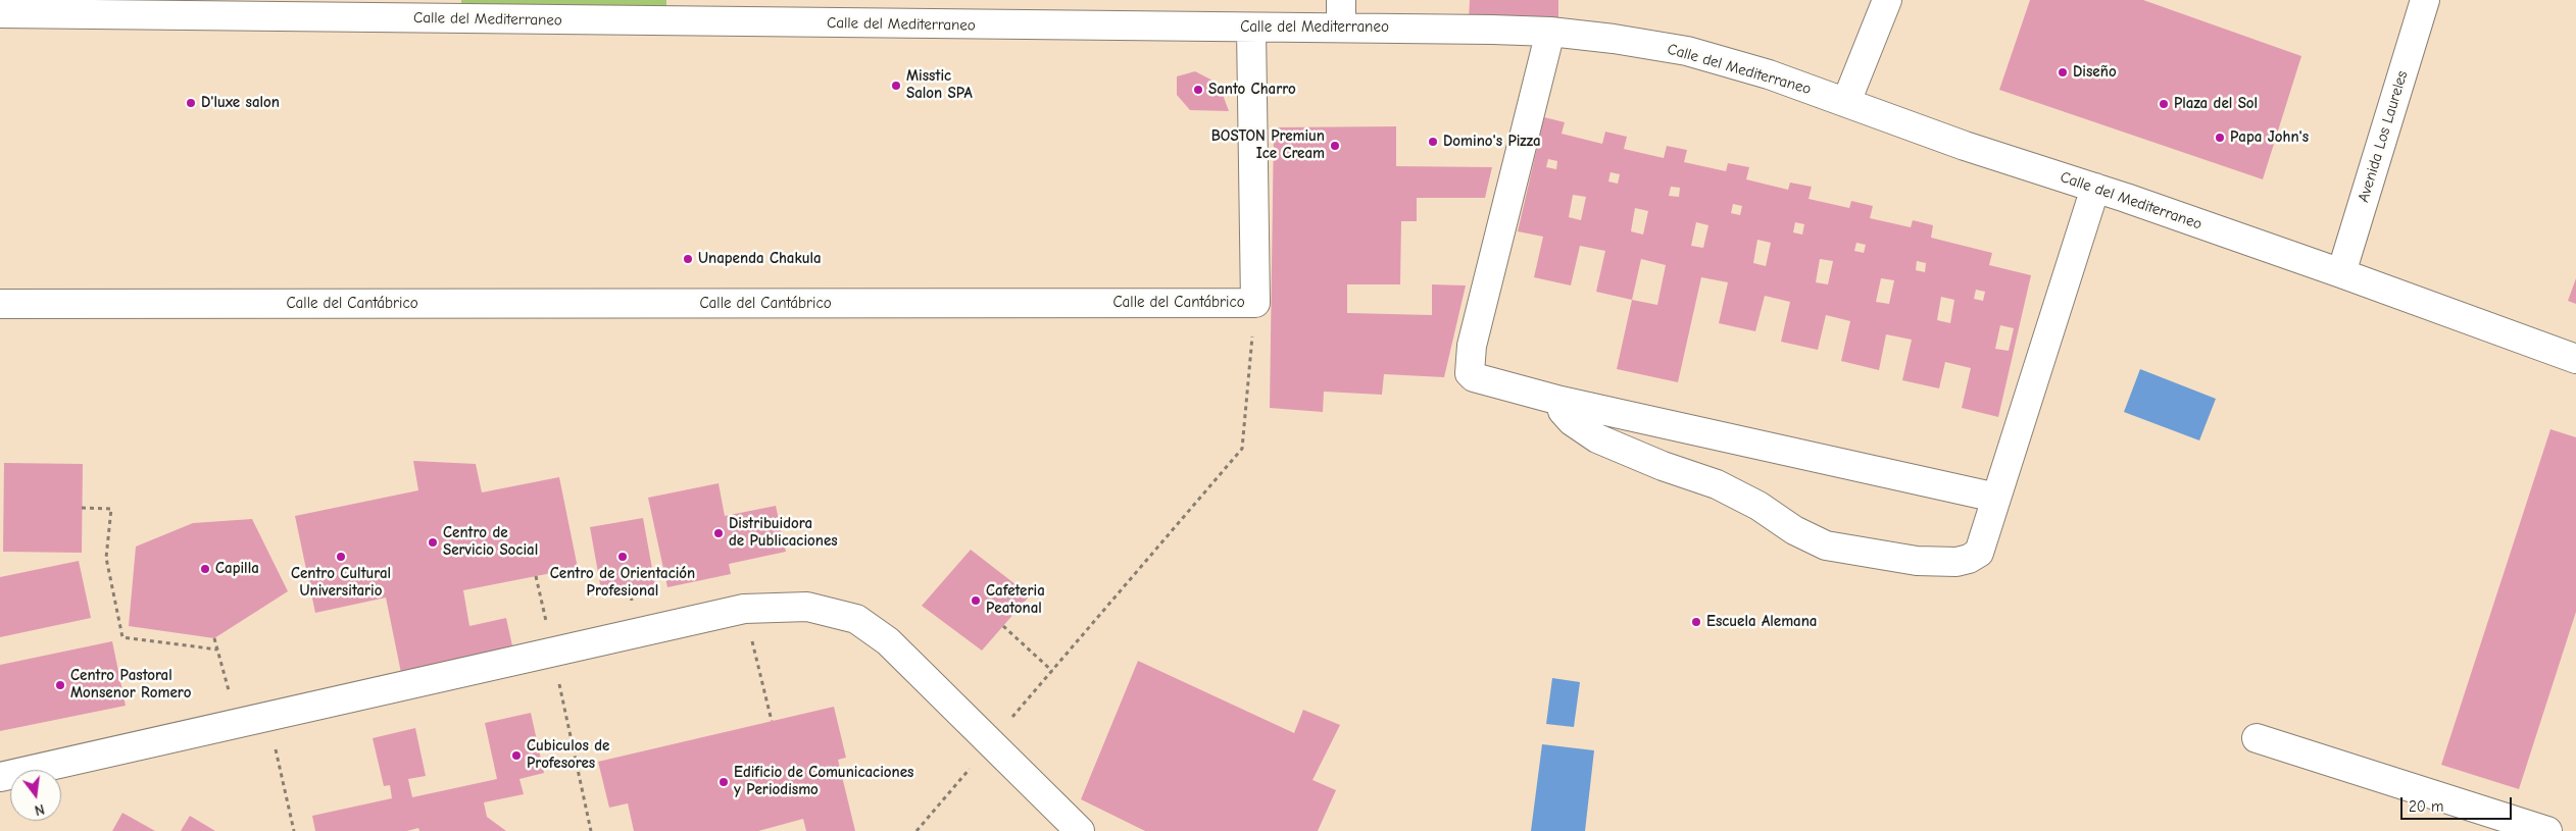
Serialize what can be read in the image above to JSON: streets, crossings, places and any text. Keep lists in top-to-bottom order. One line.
{"streets":{"street":["Calle del Mediterraneo","Avenida Los Laureles","Calle del Cantábrico"]},"crossings":[["Calle del Mediterraneo","Avenida Los Laureles"],["Calle del Mediterraneo","Calle del Cantábrico"]],"places":["Diseño","Misstic Salon SPA","Santo Charro","D'luxe salon","Plaza del Sol","Papa John's","Domino's Pizza","BOSTON Premiun Ice Cream","Unapenda Chakula","Distribuidora de Publicaciones","Centro de Servicio Social","Centro Cultural Universitario","Centro de Orientación Profesional","Capilla","Cafeteria Peatonal","Escuela Alemana","Centro Pastoral Monsenor Romero","Cubiculos de Profesores","Edificio de Comunicaciones y Periodismo"],"scale_bar":"20 m","north":"bottom"}
